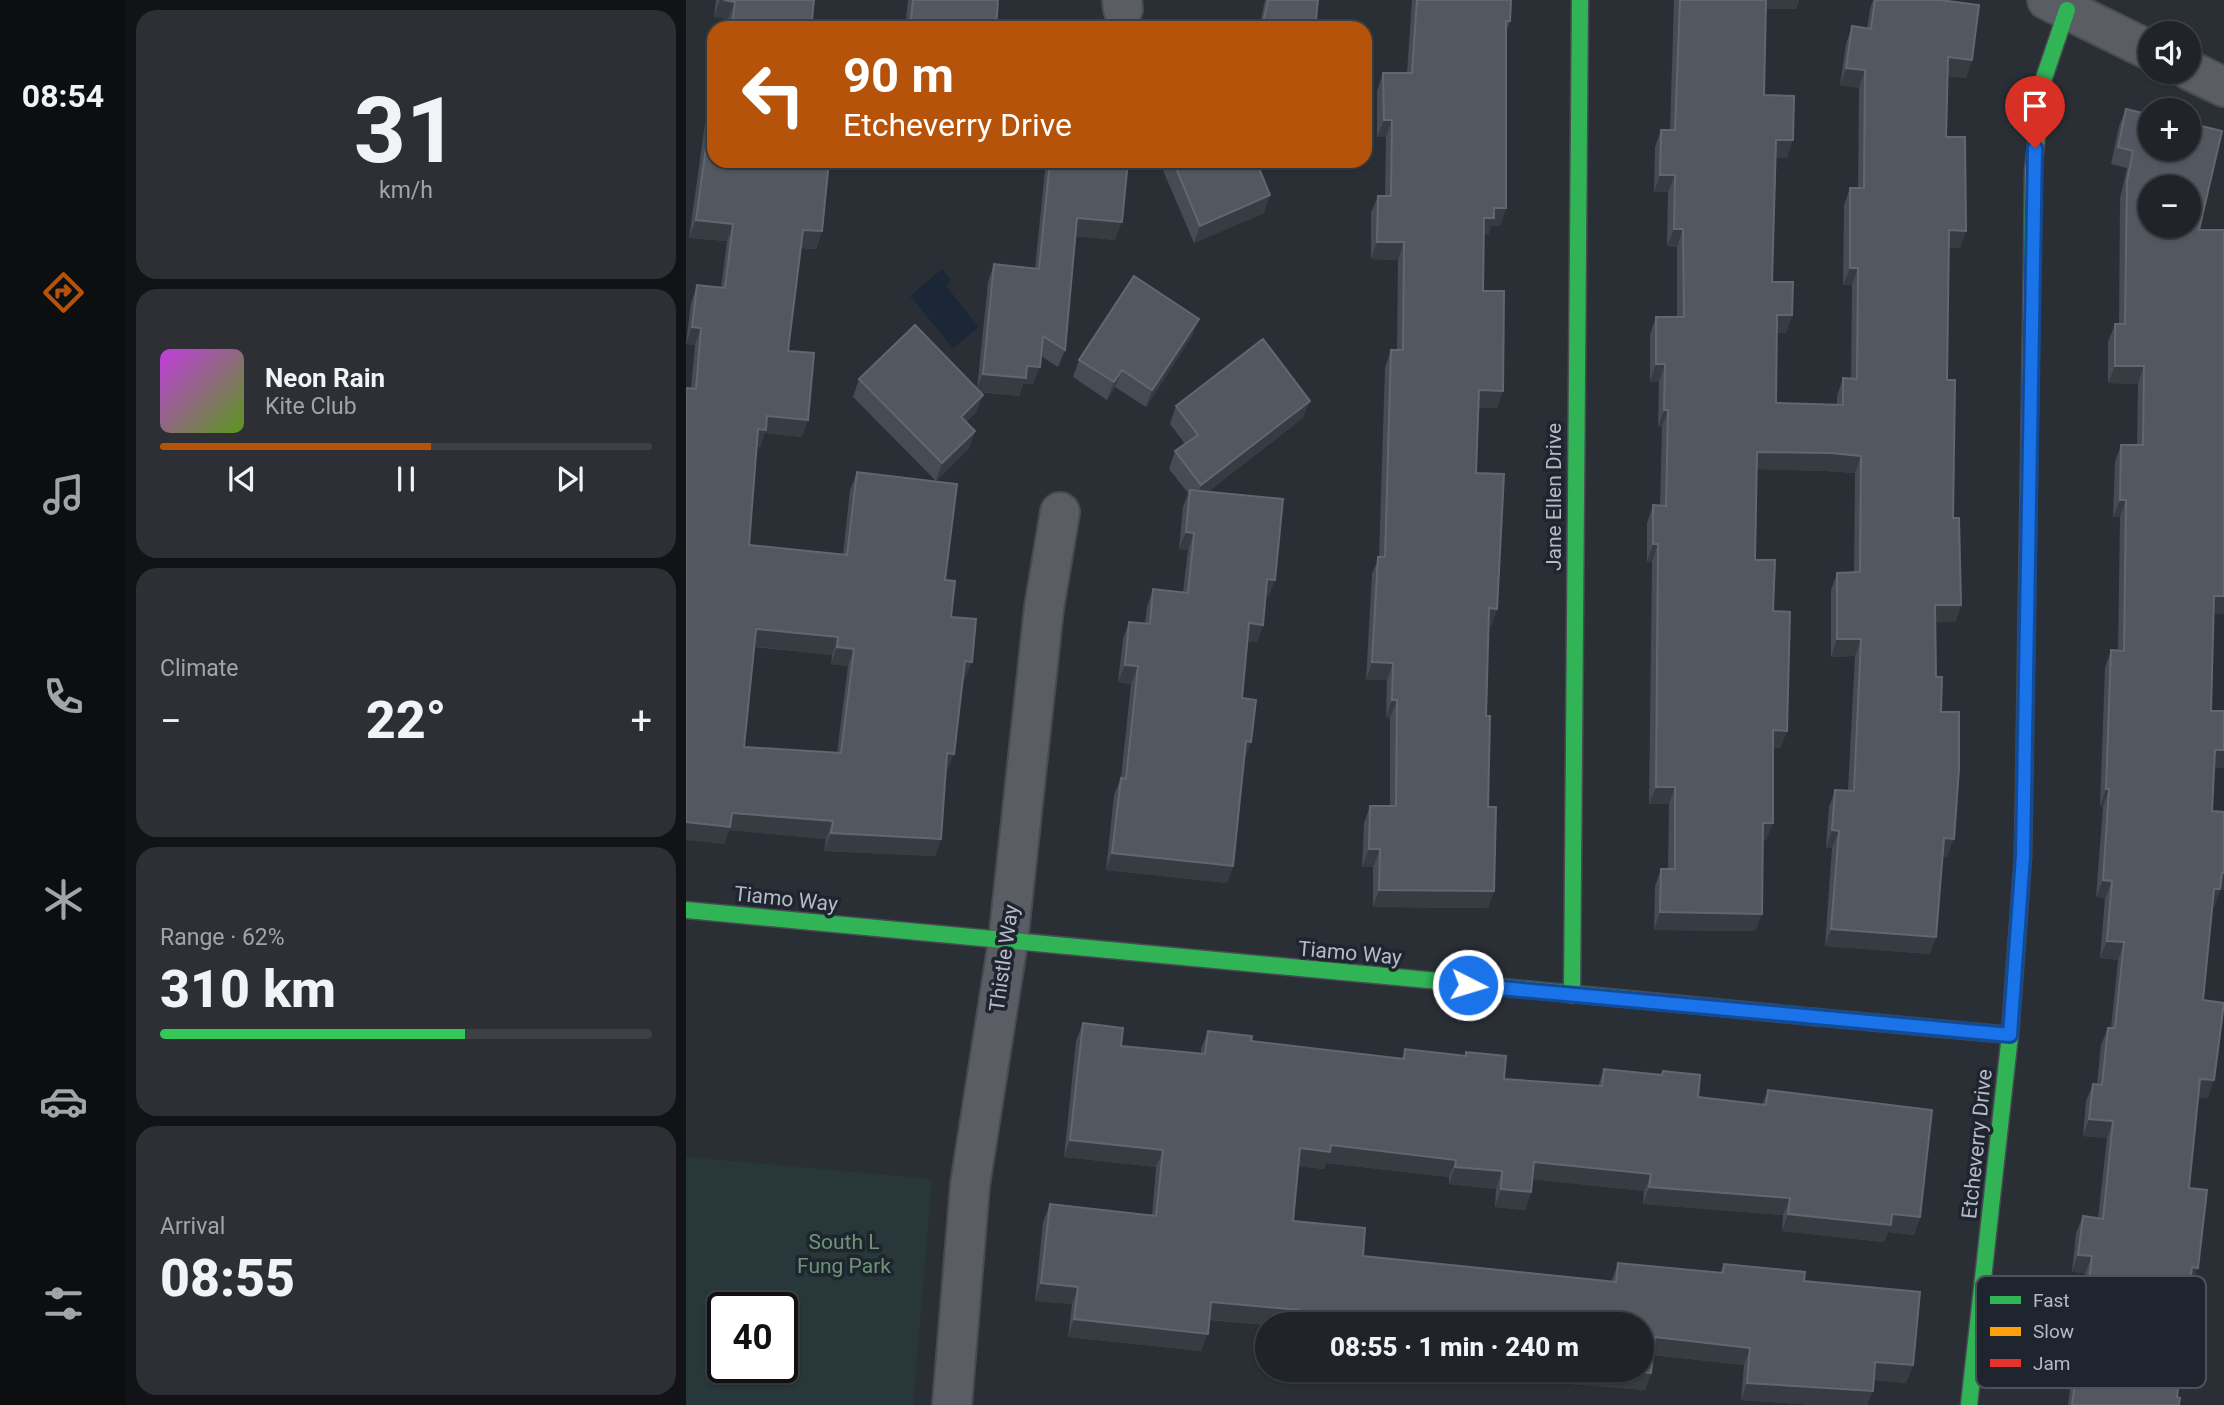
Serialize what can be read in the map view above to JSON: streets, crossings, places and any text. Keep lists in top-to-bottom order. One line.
{"streets":{"street":["Jane Ellen Drive","Tiamo Way","Thistle Way","Etcheverry Drive"]},"crossings":[["Jane Ellen Drive","Tiamo Way"],["Tiamo Way","Thistle Way"],["Tiamo Way","Etcheverry Drive"]],"parks":["South L Fung Park"],"legend":["Fast","Slow","Jam"],"page":{"tabs":"08:54","tile":[["31","km/h"],"Climate",["Range · 62%","310 km"],["Arrival","08:55"]],"map_buttons":["+","−"],"turn":["90 m","Etcheverry Drive"],"song":["Neon Rain","Kite Club"],"heat":["−","22°","+"],"limit":"40","trip":"08:55 · 1 min · 240 m"}}
